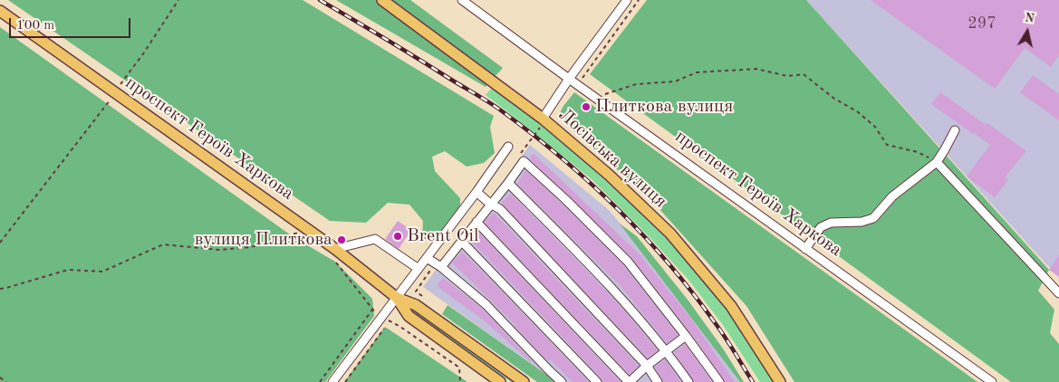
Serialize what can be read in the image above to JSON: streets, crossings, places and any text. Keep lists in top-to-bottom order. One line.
{"streets":{"main road":["проспект Героїв Харкова","Лосівська вулиця"]},"places":["Плиткова вулиця","Brent Oil","вулиця Плиткова"],"house_numbers":["297"],"scale_bar":"100 m","north":"top"}
